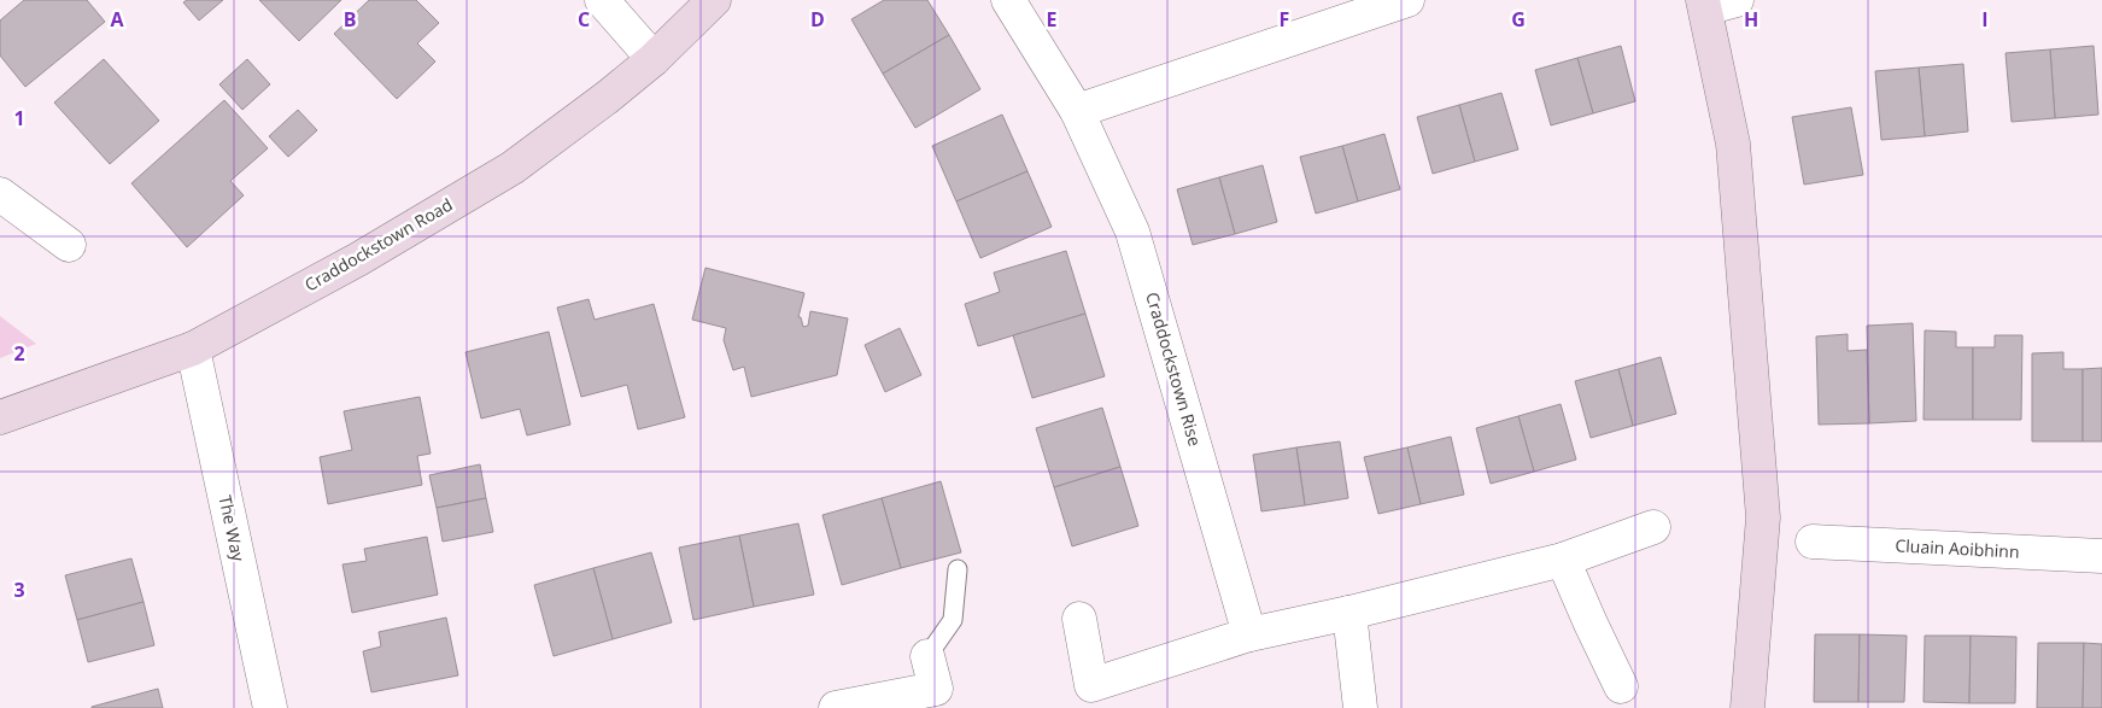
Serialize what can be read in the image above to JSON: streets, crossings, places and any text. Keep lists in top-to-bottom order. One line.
{"streets":{"street":["Craddockstown Road","Craddockstown Rise","The Way","Cluain Aoibhinn"]},"crossings":[["Craddockstown Road","The Way"]],"grid":{"columns":["A","B","C","D","E","F","G","H","I"],"rows":["1","2","3"]}}
